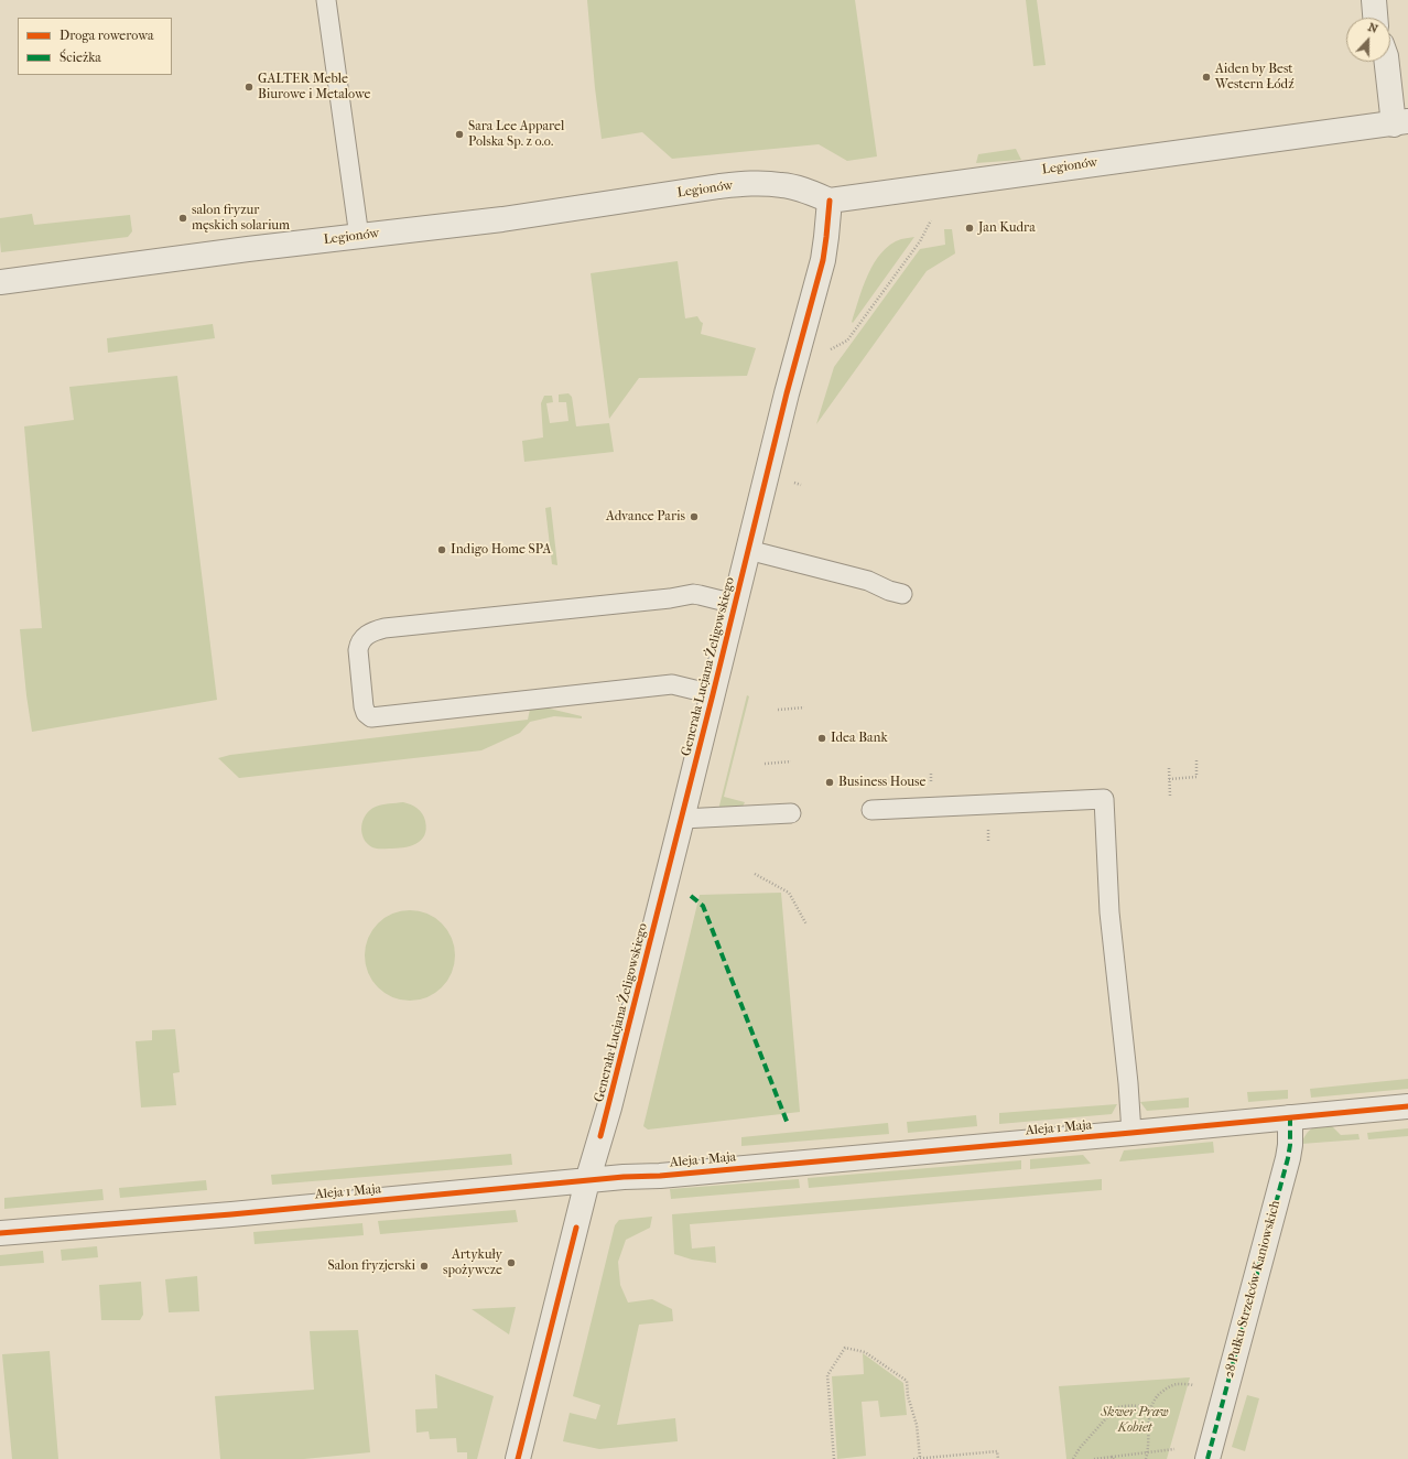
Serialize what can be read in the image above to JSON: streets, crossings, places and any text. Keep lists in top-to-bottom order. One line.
{"streets":{"street":["Legionów","Generała Lucjana Żeligowskiego","Aleja 1 Maja","28 Pułku Strzelców Kaniowskich"]},"crossings":[["Legionów","Generała Lucjana Żeligowskiego"],["Generała Lucjana Żeligowskiego","Aleja 1 Maja"],["Aleja 1 Maja","28 Pułku Strzelców Kaniowskich"]],"parks":["Skwer Praw Kobiet"],"places":["Aiden by Best Western Łódź","GALTER Meble Biurowe i Metalowe","Sara Lee Apparel Polska Sp. z o.o.","salon fryzur męskich solarium","Jan Kudra","Advance Paris","Indigo Home SPA","Idea Bank","Business House","Artykuły spożywcze","Salon fryzjerski"],"legend":["Droga rowerowa","Ścieżka"],"north":"top"}
